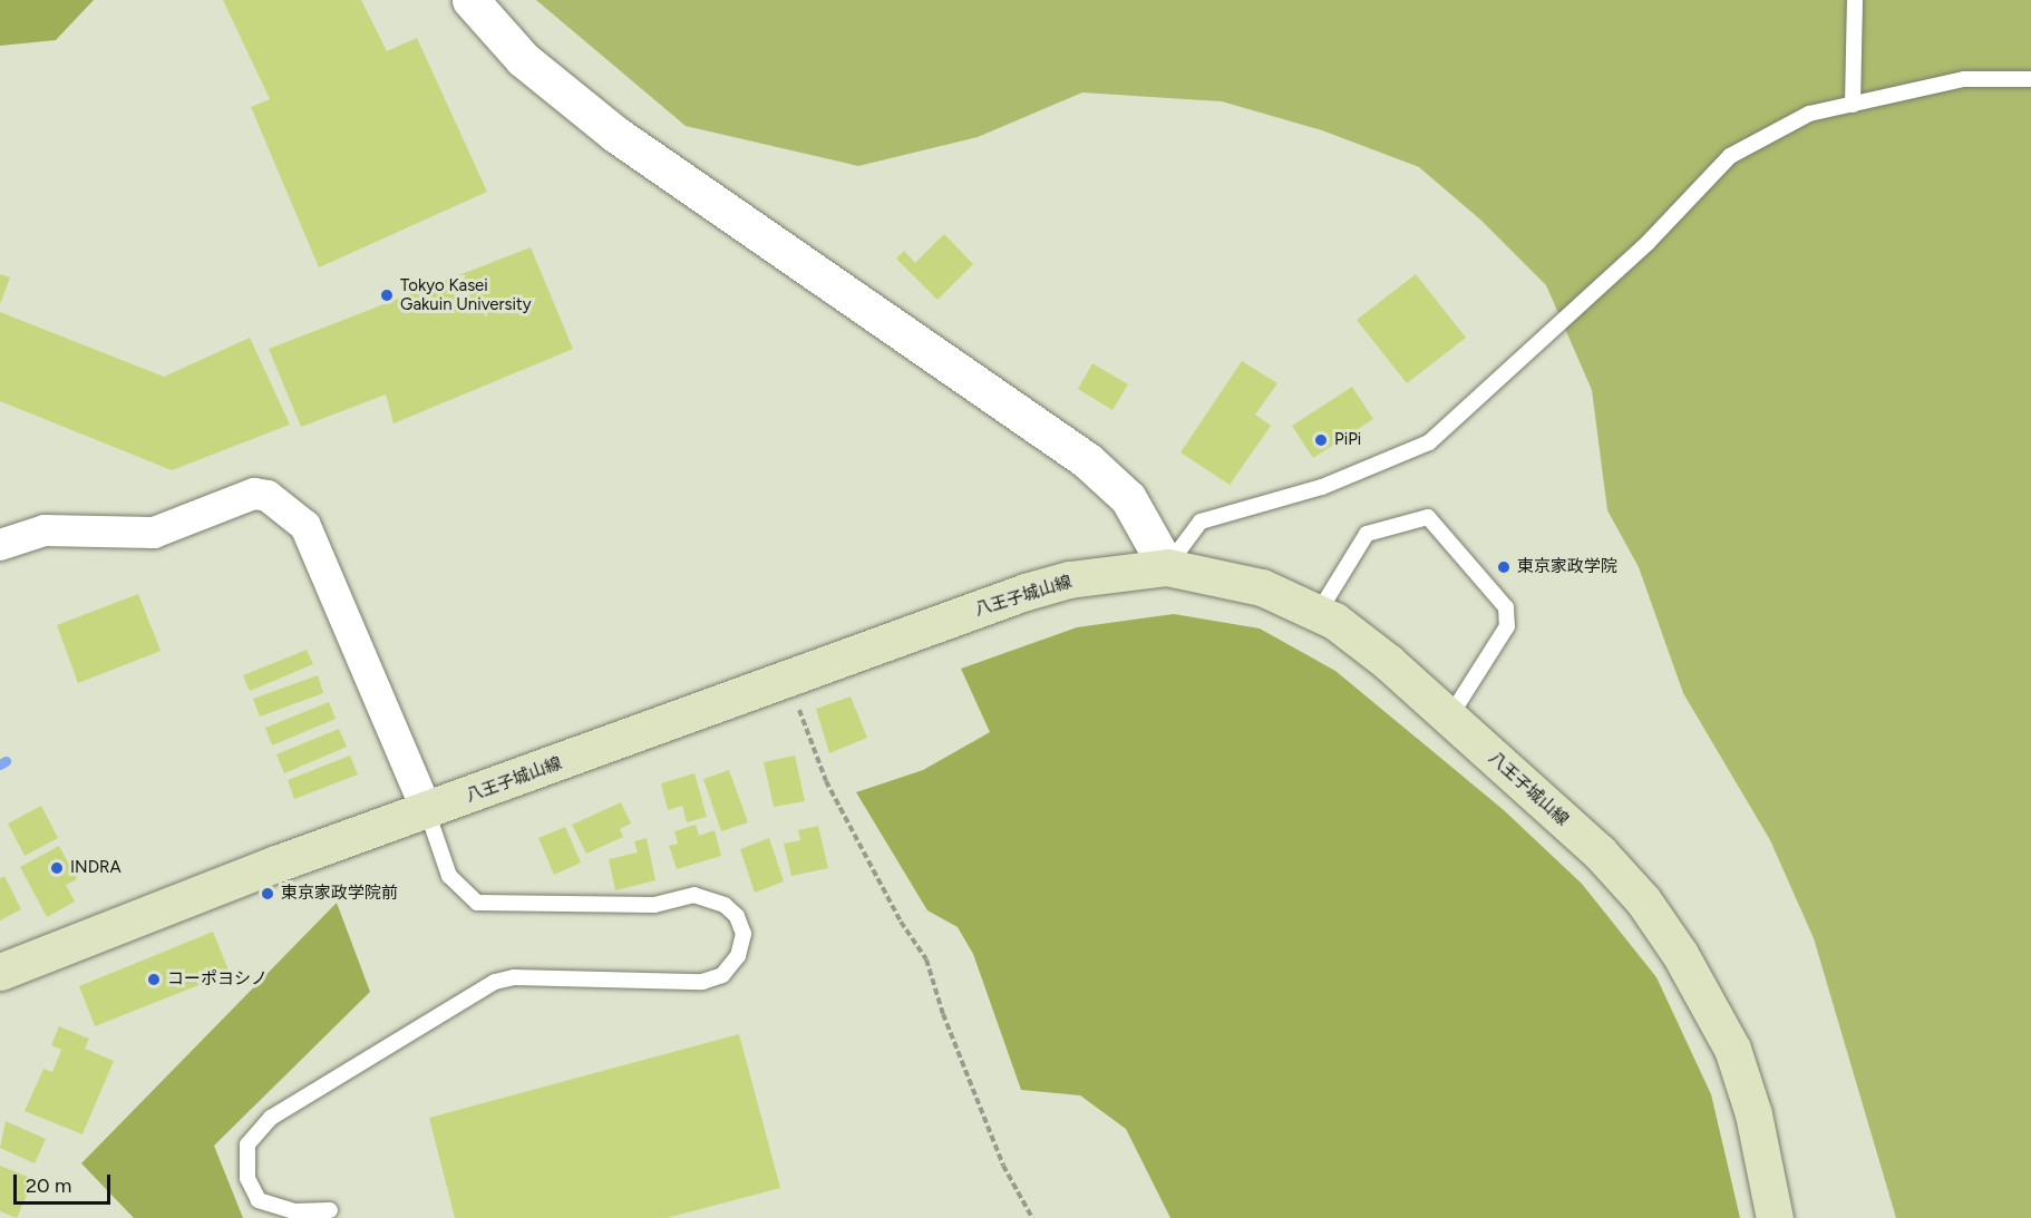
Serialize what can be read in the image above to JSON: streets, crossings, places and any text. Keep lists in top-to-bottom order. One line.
{"streets":{"main road":["八王子城山線"]},"places":["Tokyo Kasei Gakuin University","PiPi","東京家政学院","INDRA","東京家政学院前","コーポヨシノ"],"scale_bar":"20 m"}
